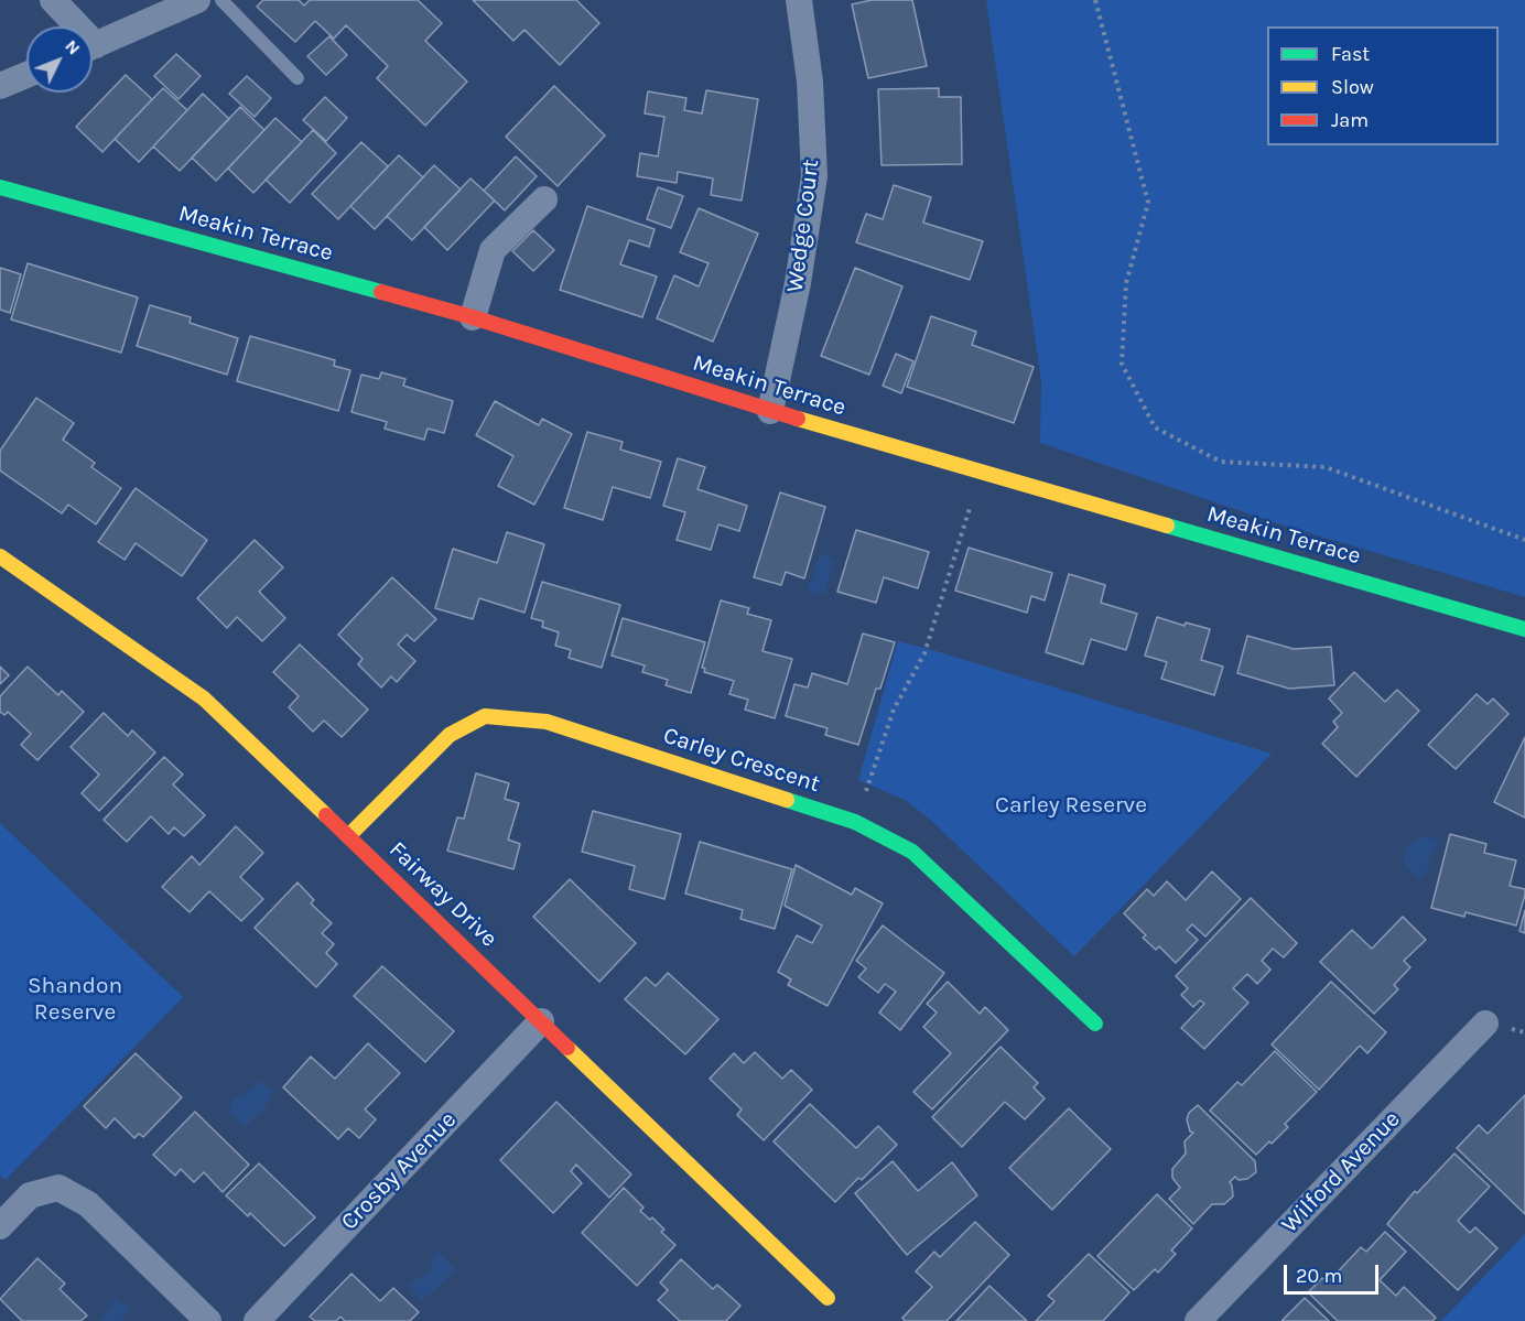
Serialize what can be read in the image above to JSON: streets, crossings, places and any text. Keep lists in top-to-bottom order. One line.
{"streets":{"street":["Wedge Court","Meakin Terrace","Carley Crescent","Fairway Drive","Crosby Avenue","Wilford Avenue"]},"crossings":[["Wedge Court","Meakin Terrace"],["Carley Crescent","Fairway Drive"],["Fairway Drive","Crosby Avenue"]],"parks":["Carley Reserve","Shandon Reserve"],"legend":["Fast","Slow","Jam"],"scale_bar":"20 m","north":"top right"}
